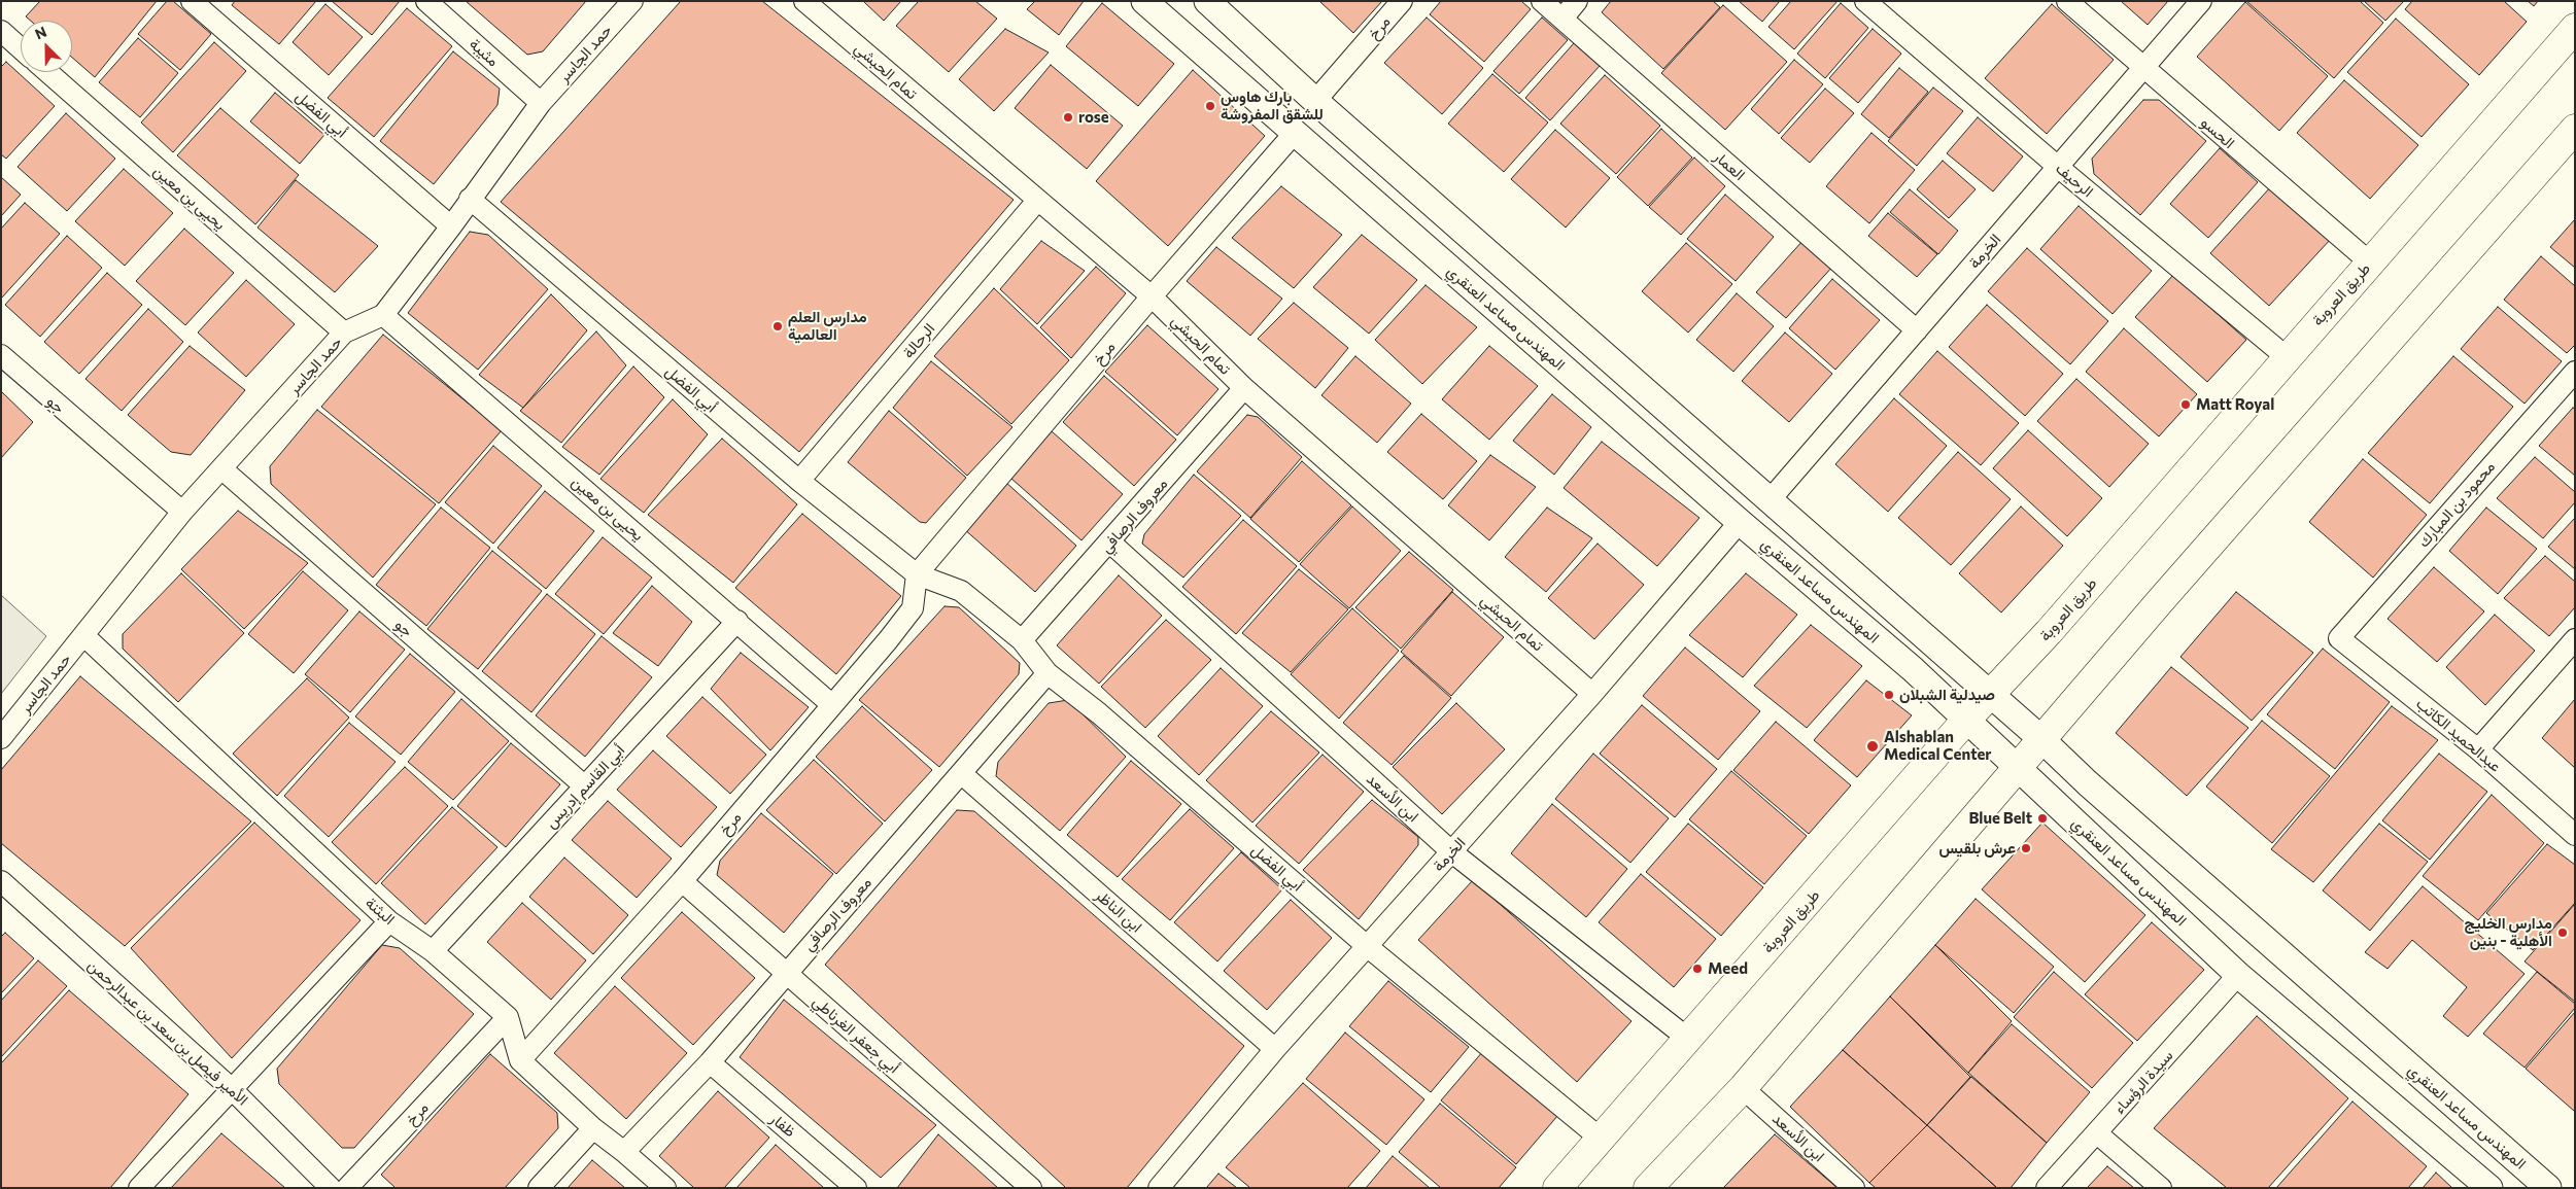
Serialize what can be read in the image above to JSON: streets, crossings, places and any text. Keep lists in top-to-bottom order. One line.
{"streets":{"main road":["طريق العروبة"],"street":["مرخ","مثيبة","حمد الجاسر","تمام الحبشي","أبي الفضل","الحسو","العمار","الرحيف","يحيى بن معين","الخرمة","المهندس مساعد العنقري","الرحالة","جو","محمود بن المبارك","معروف الرصافي","عبدالحميد الكاتب","أبي القاسم إدريس","ابن الأسعد","البثنة","ابن الناظر","الأمير فيصل بن سعد بن عبدالرحمن","أبي جعفر الغرناطي","سيدة الرؤساء","ظفار"]},"crossings":[["مرخ","تمام الحبشي"],["مرخ","أبي الفضل"],["مرخ","يحيى بن معين"],["مرخ","المهندس مساعد العنقري"],["مرخ","البثنة"],["مرخ","أبي جعفر الغرناطي"],["مثيبة","حمد الجاسر"],["حمد الجاسر","أبي الفضل"],["حمد الجاسر","يحيى بن معين"],["حمد الجاسر","جو"],["حمد الجاسر","البثنة"],["تمام الحبشي","الخرمة"],["تمام الحبشي","الرحالة"],["تمام الحبشي","معروف الرصافي"],["أبي الفضل","الخرمة"],["أبي الفضل","طريق العروبة"],["أبي الفضل","الرحالة"],["أبي الفضل","معروف الرصافي"],["الحسو","الخرمة"],["الحسو","طريق العروبة"],["العمار","الخرمة"],["الرحيف","الخرمة"],["الرحيف","طريق العروبة"],["يحيى بن معين","أبي القاسم إدريس"],["الخرمة","المهندس مساعد العنقري"],["الخرمة","ابن الأسعد"],["الخرمة","ابن الناظر"],["طريق العروبة","المهندس مساعد العنقري"],["طريق العروبة","ابن الأسعد"],["المهندس مساعد العنقري","سيدة الرؤساء"],["جو","أبي القاسم إدريس"],["محمود بن المبارك","عبدالحميد الكاتب"],["معروف الرصافي","ابن الأسعد"],["معروف الرصافي","ابن الناظر"],["معروف الرصافي","أبي جعفر الغرناطي"],["معروف الرصافي","ظفار"],["أبي القاسم إدريس","البثنة"]],"places":["بارك هاوس للشقق المفروشة","rose","مدارس العلم العالمية","Matt Royal","صيدلية الشبلان","Alshablan Medical Center","Blue Belt","عرش بلقيس","مدارس الخليج الأهلية - بنين","Meed"],"north":"top left"}
